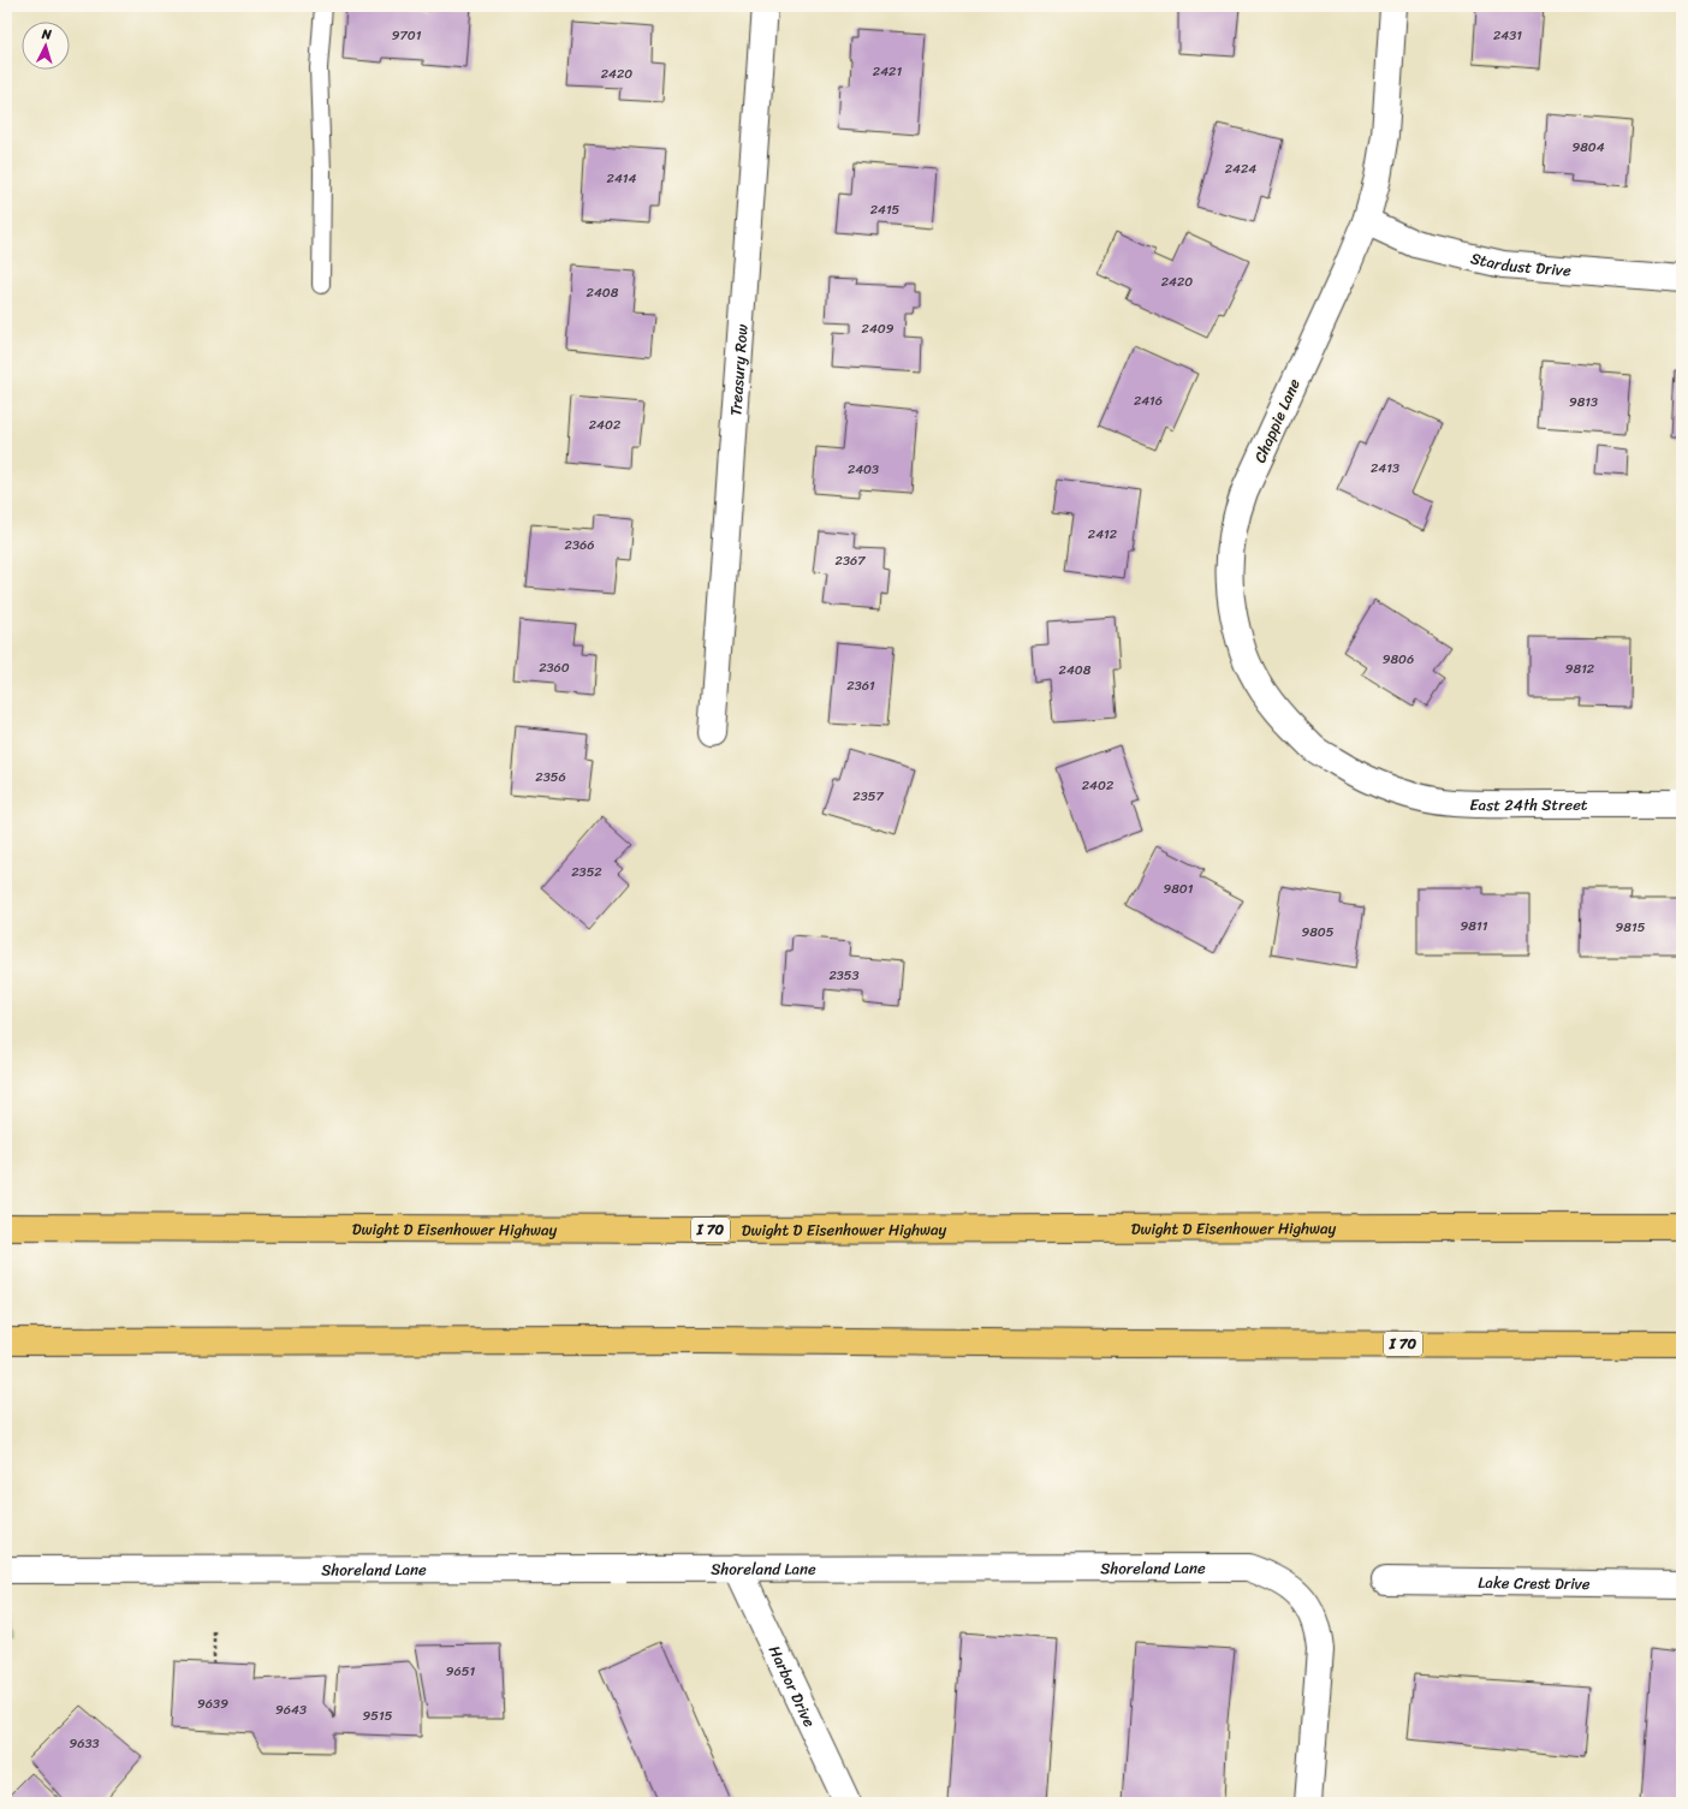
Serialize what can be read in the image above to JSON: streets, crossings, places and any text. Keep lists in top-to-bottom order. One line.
{"streets":{"highway":["Dwight D Eisenhower Highway","I 70"],"street":["Stardust Drive","Treasury Row","Chappie Lane","East 24th Street","Shoreland Lane","Lake Crest Drive","Harbor Drive"]},"crossings":[["Stardust Drive","Chappie Lane"],["Chappie Lane","East 24th Street"],["Shoreland Lane","Harbor Drive"]],"house_numbers":["9701","2431","2421","2420","9804","2424","2414","2415","2420","2408","2409","2416","9813","2402","2413","2403","2412","2366","2367","9806","2360","9812","2408","2361","2356","2402","2357","2352","9801","9811","9815","9805","2353","9651","9639","9643","9515","9633"],"north":"top"}
